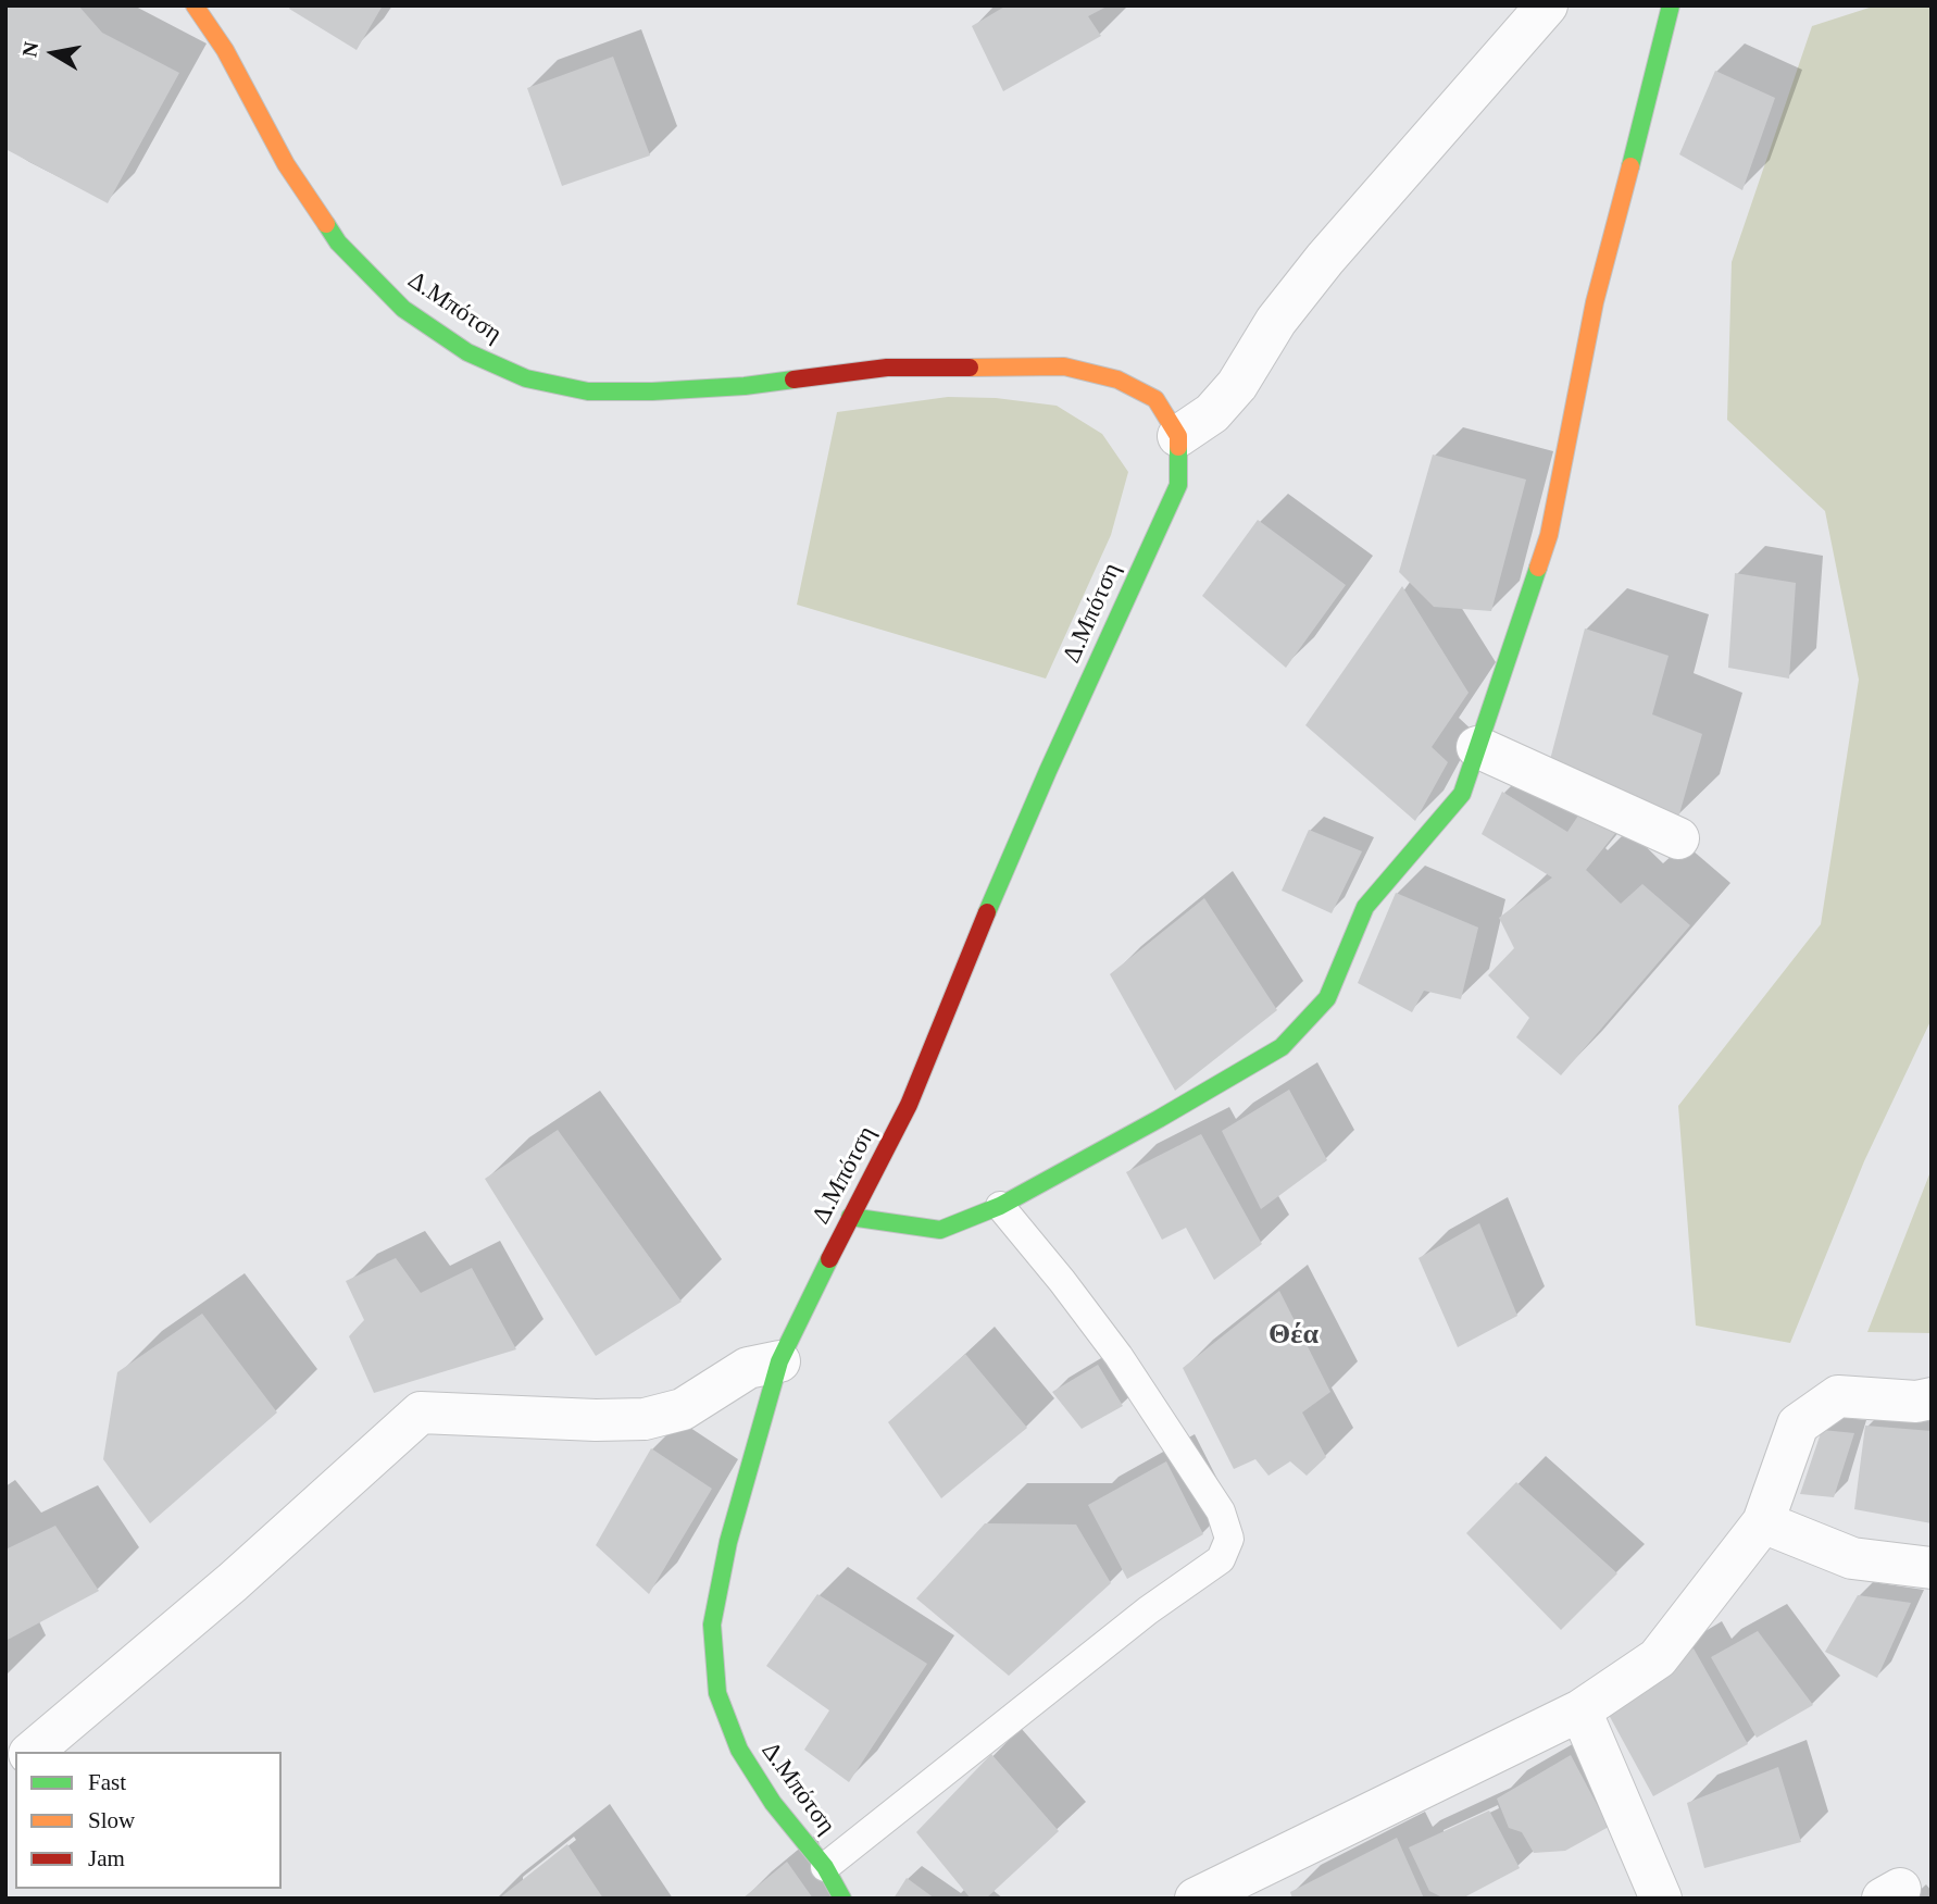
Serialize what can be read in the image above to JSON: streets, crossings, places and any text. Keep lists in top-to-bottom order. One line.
{"streets":{"street":["Δ.Μπότση"]},"districts":["Θέα"],"legend":["Fast","Slow","Jam"],"north":"left"}
